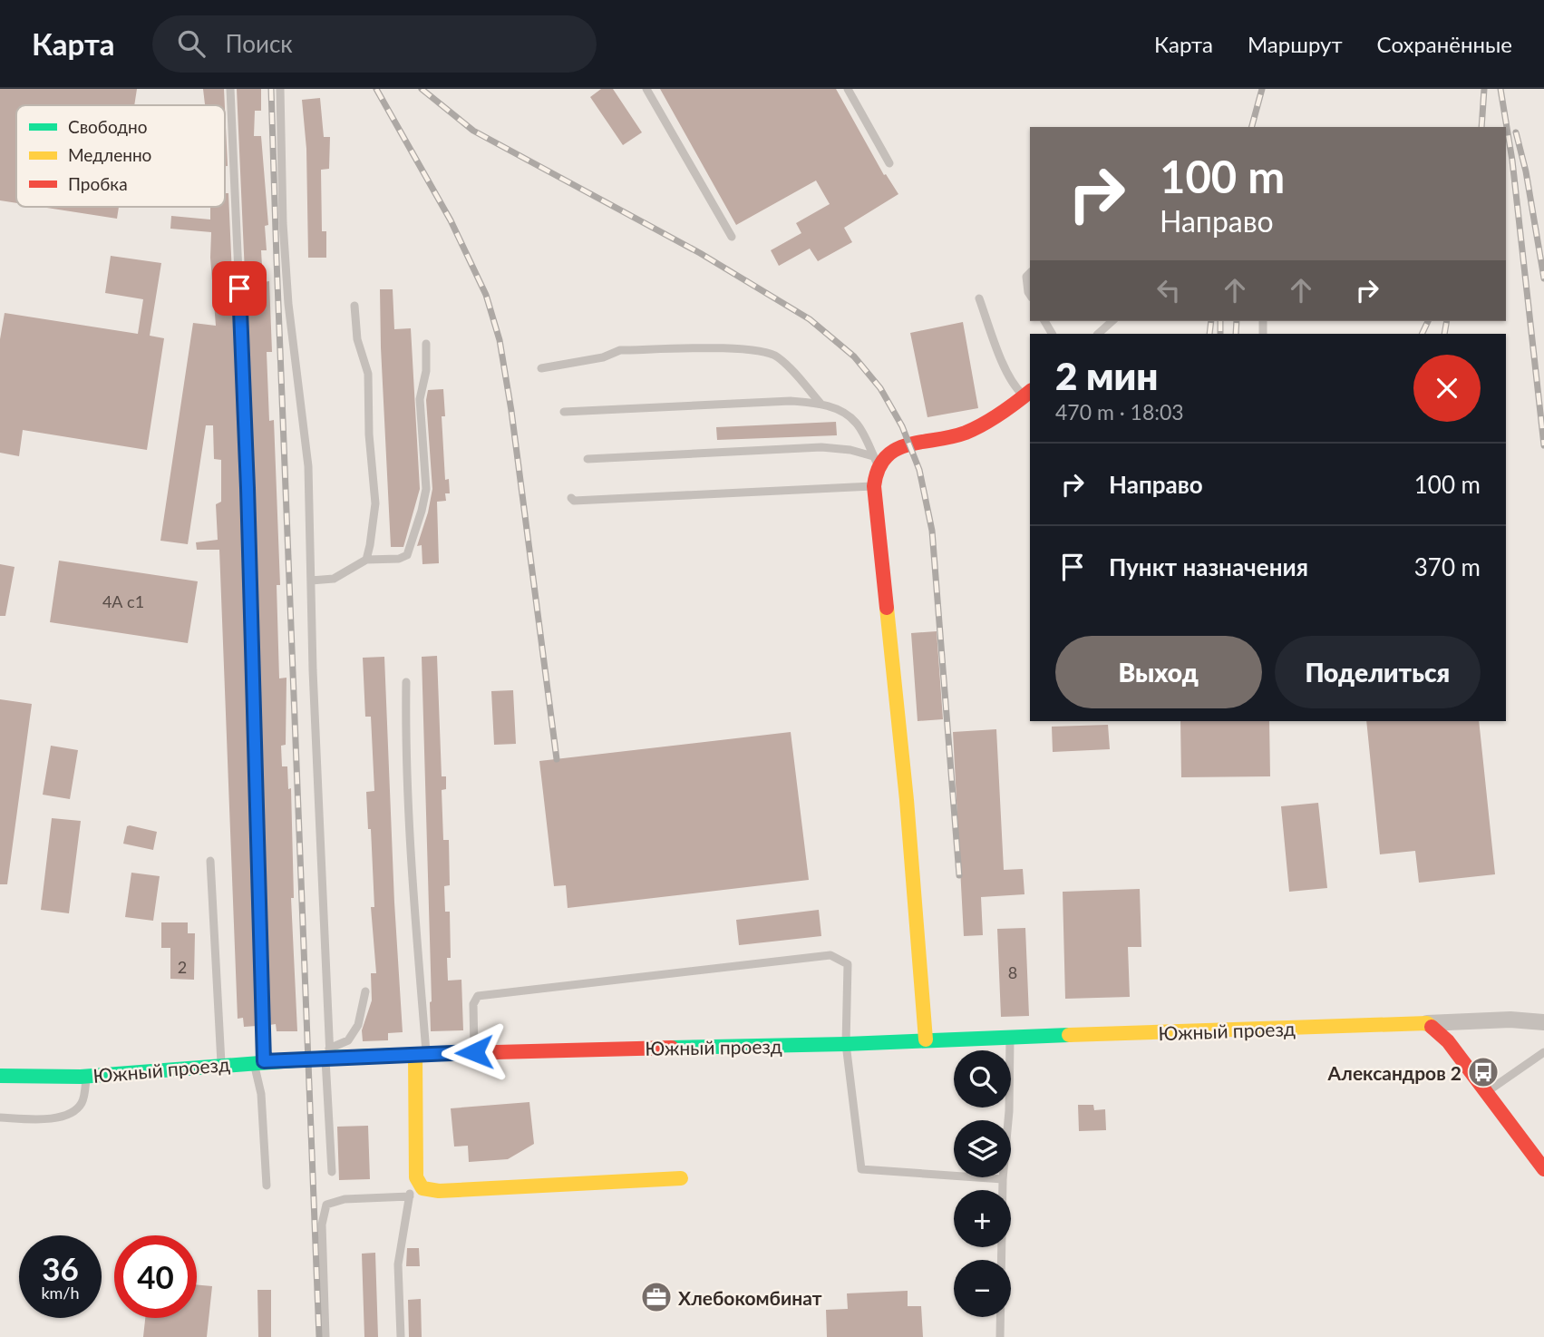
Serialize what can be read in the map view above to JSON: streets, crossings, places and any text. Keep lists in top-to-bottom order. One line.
{"streets":{"street":["Южный проезд"]},"places":{"bus stop":["Александров 2"],"office":["Хлебокомбинат"]},"house_numbers":["4А с1","2","8"],"legend":["Свободно","Медленно","Пробка"],"page":{"header":"Карта","search":"Поиск","nav":["Карта","Маршрут","Сохранённые"],"turn":["100 m","Направо"],"heading":["2 мин","470 m · 18:03"],"list":[{"name":"Направо","value":"100 m"},{"name":"Пункт назначения","value":"370 m"}],"buttons":["Выход","Поделиться"],"map_buttons":["+","−"],"speed":"36 km/h","limit":"40"}}
